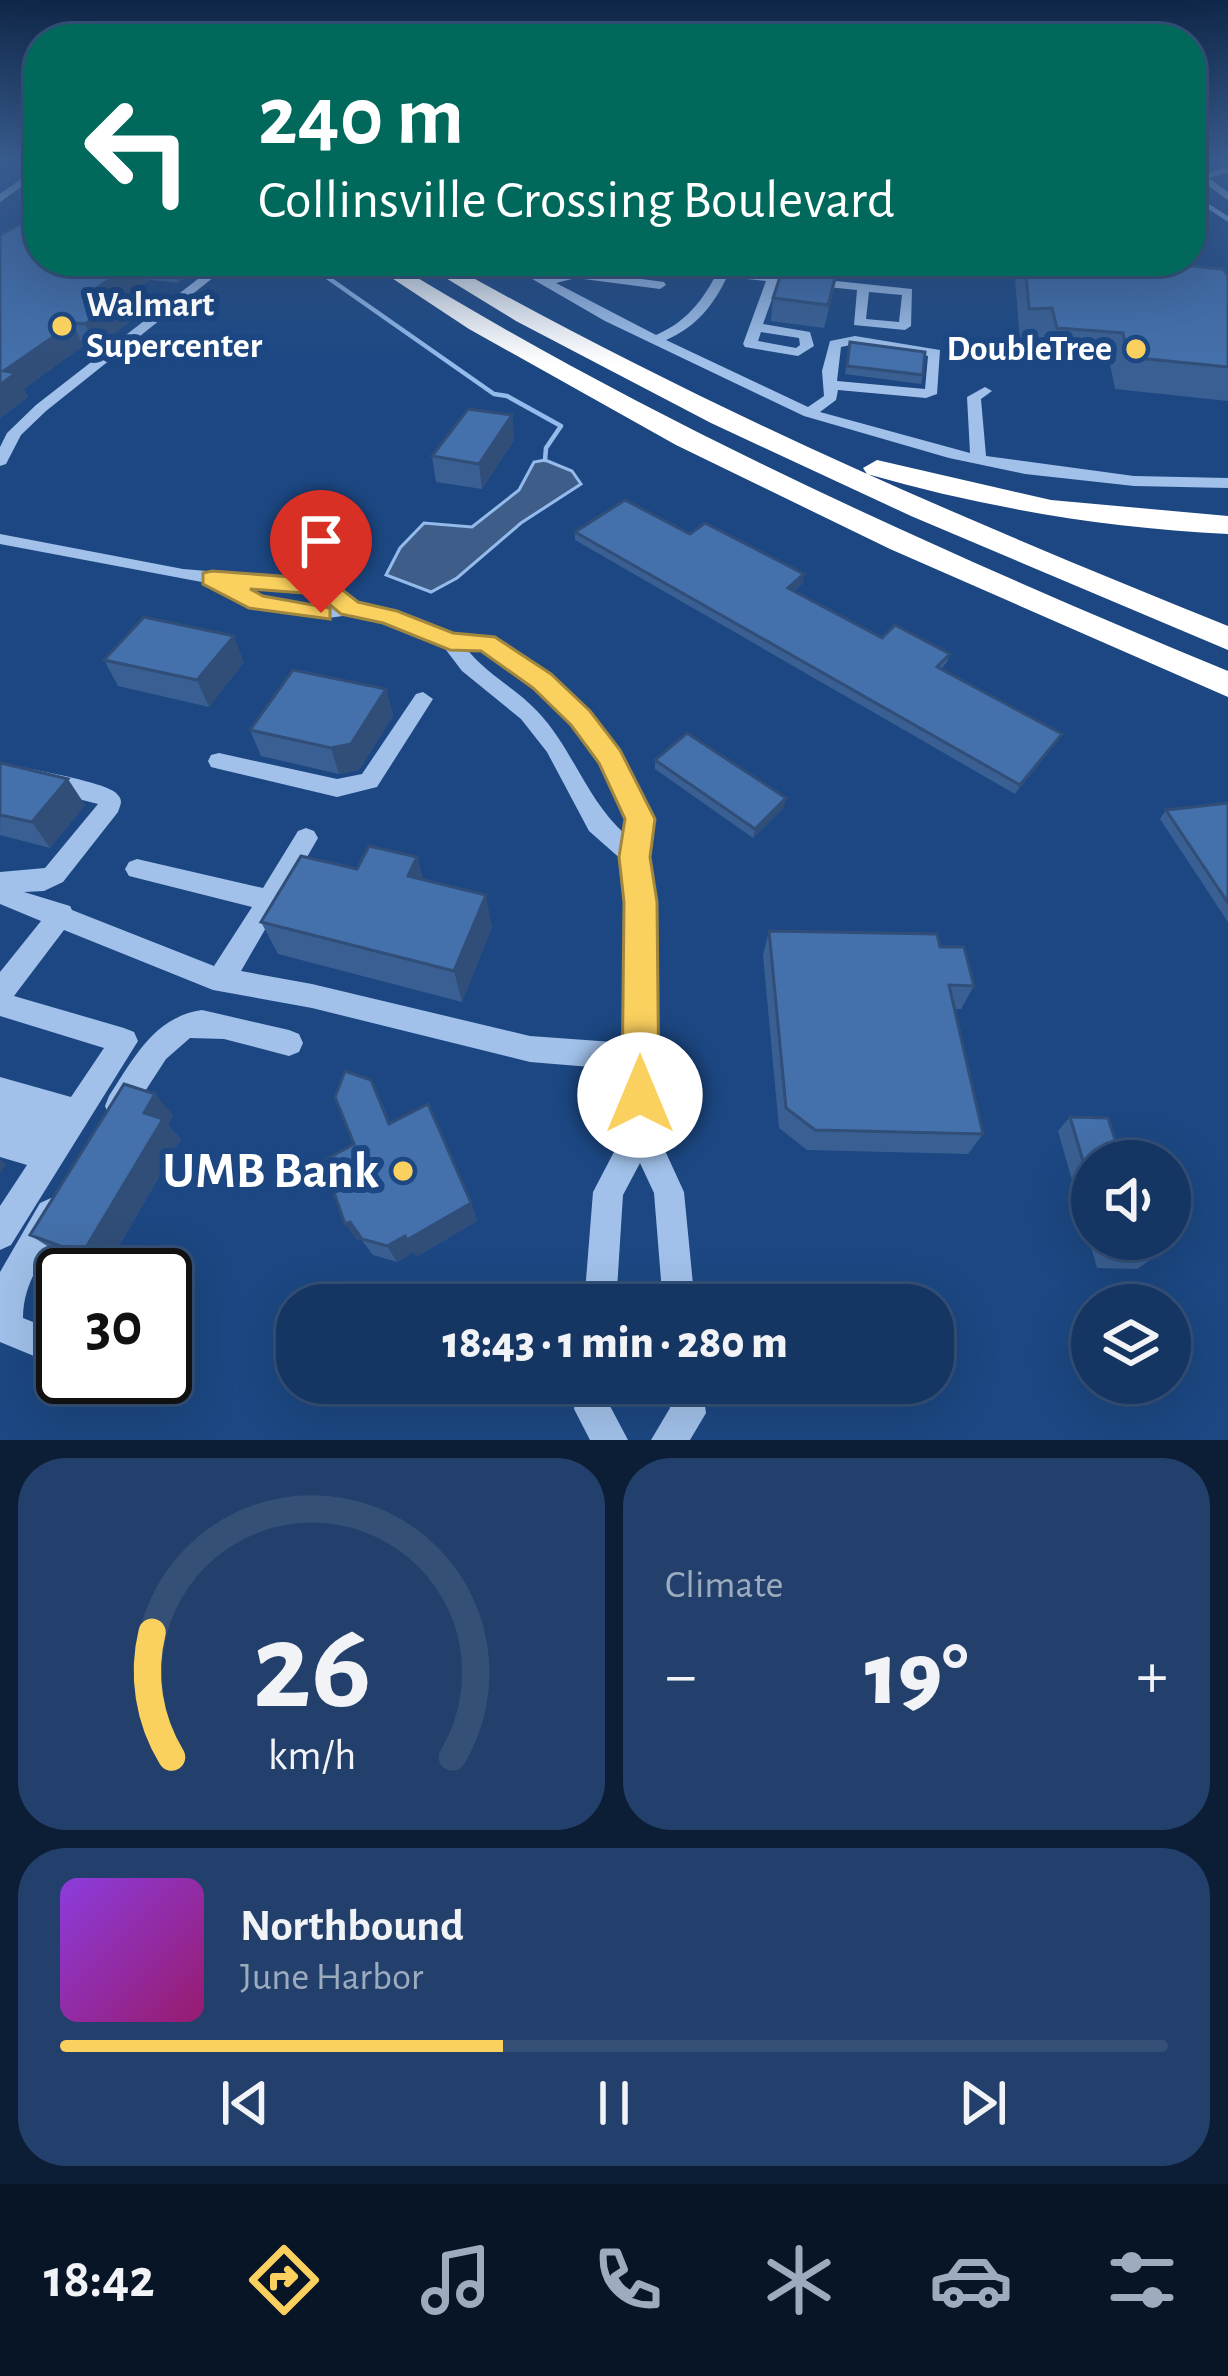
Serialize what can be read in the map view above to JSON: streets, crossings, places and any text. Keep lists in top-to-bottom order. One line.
{"places":["Walmart Supercenter","DoubleTree","UMB Bank"],"page":{"turn":["240 m","Collinsville Crossing Boulevard"],"limit":"30","trip":"18:43 · 1 min · 280 m","tile":"Climate","heat":["−","19°","+"],"song":["Northbound","June Harbor"],"tabs":"18:42","gauge":["26","km/h"]}}
